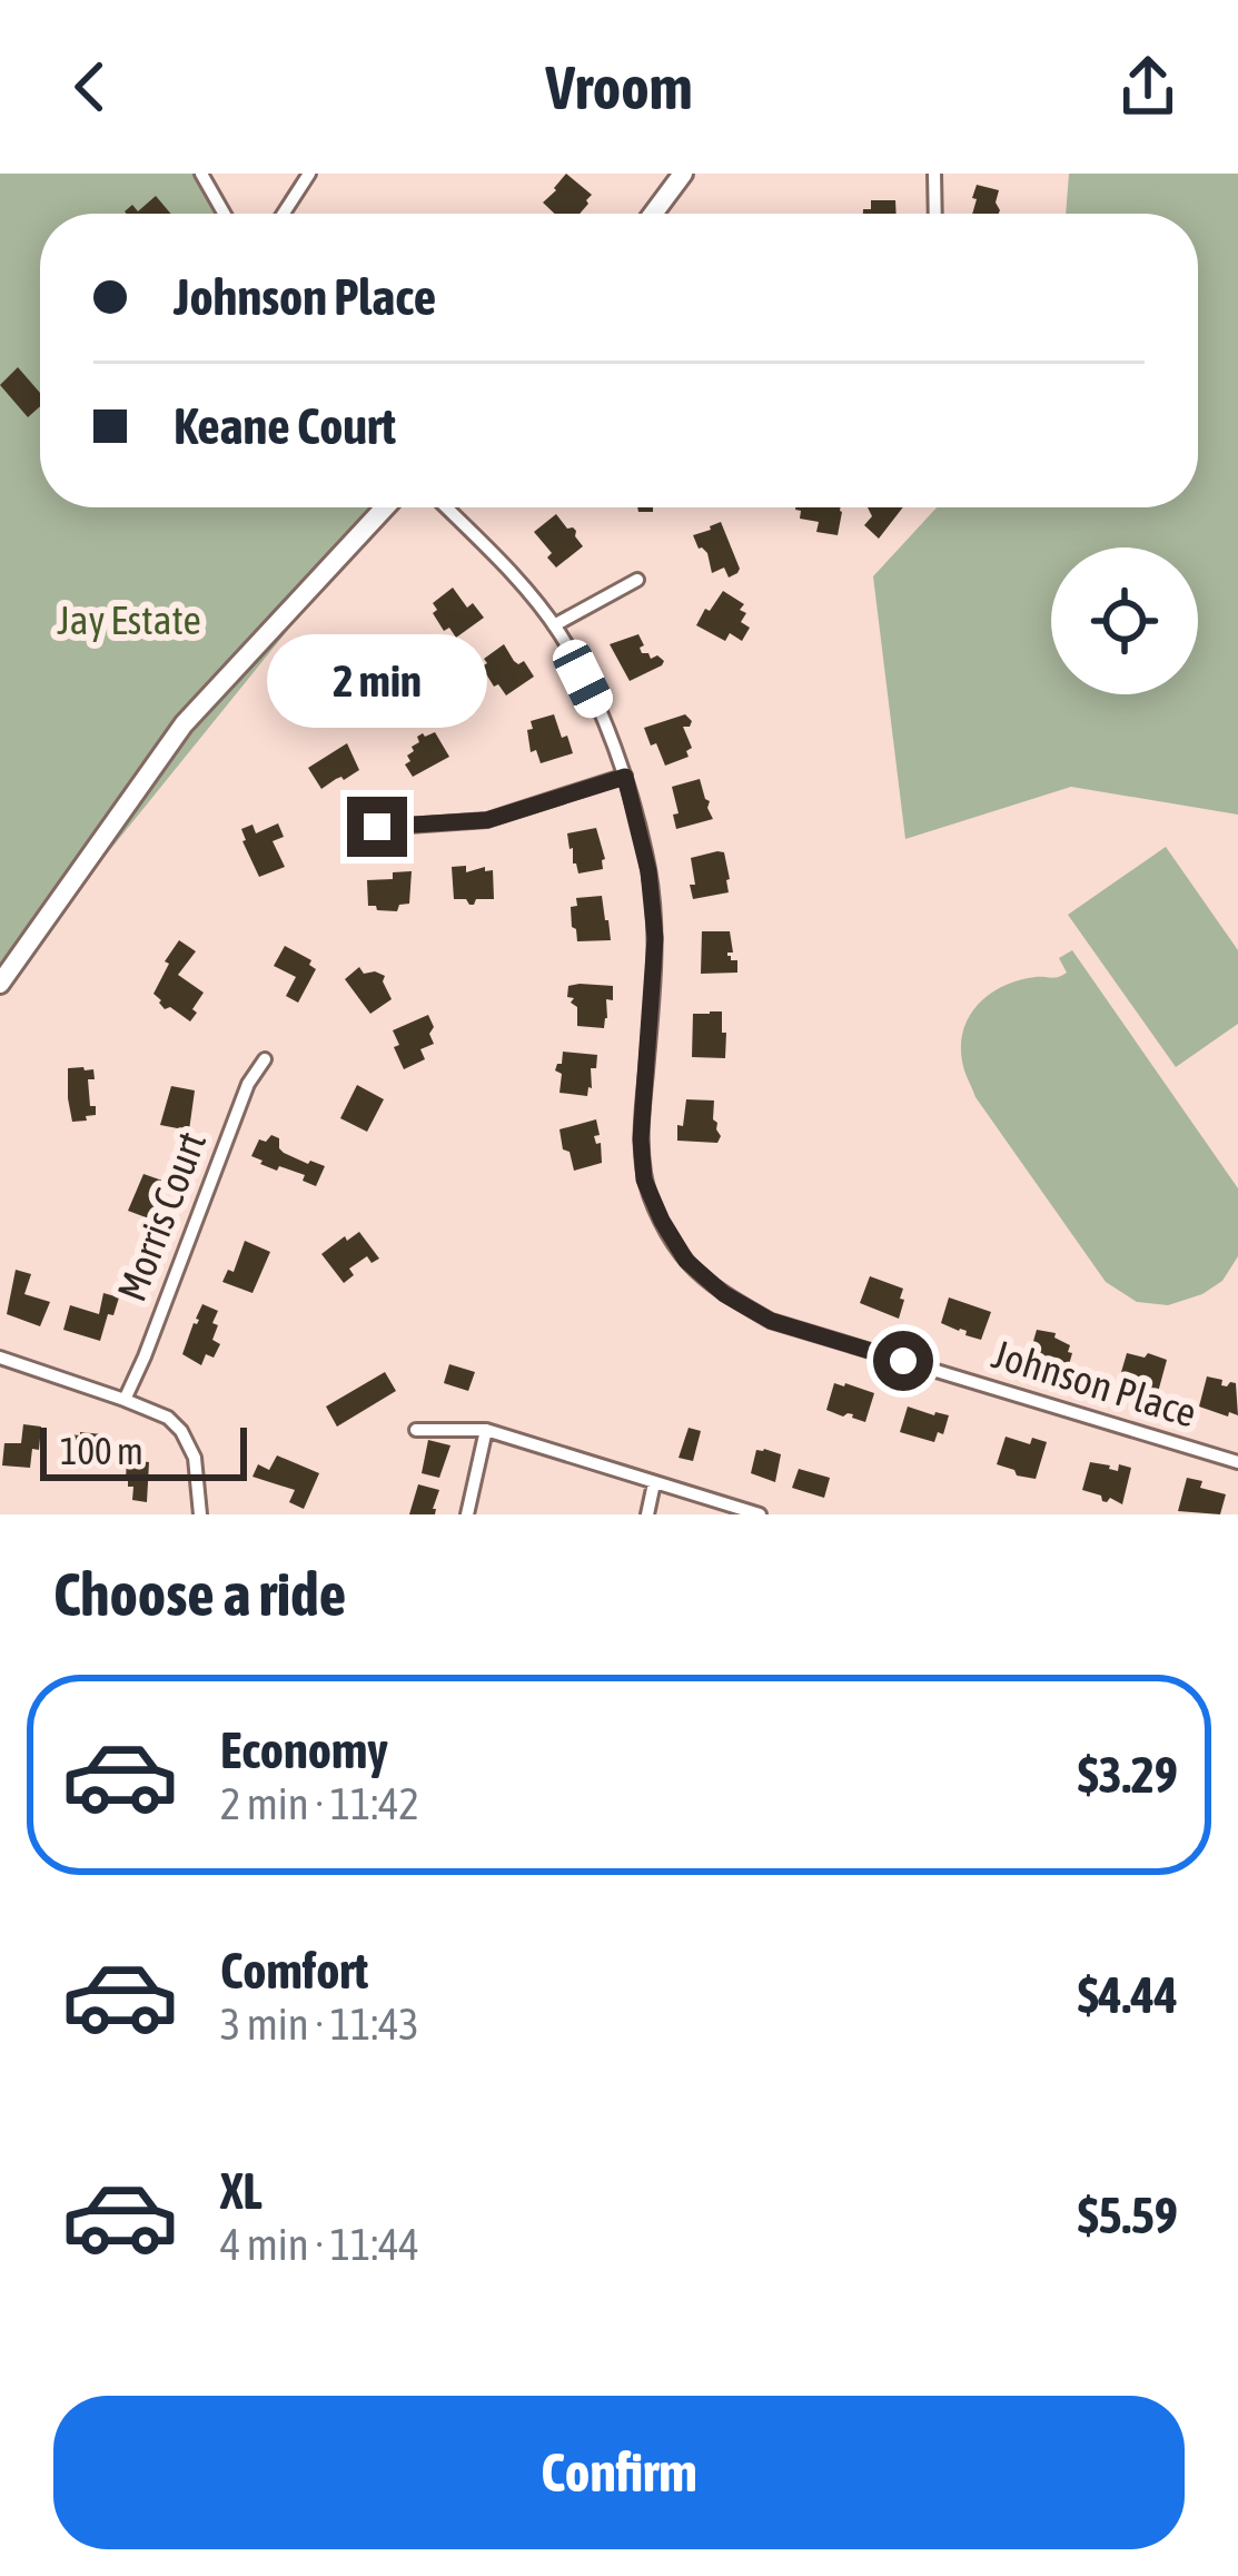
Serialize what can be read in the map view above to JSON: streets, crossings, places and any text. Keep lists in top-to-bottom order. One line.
{"streets":{"street":["Morris Court","Johnson Place"]},"parks":["Jay Estate"],"scale_bar":"100 m","page":{"header":"Vroom","banner":["Johnson Place","Keane Court"],"bubble":"2 min","scale":"100 m","heading":"Choose a ride","list":[{"name":"Economy","note":"2 min · 11:42","value":"$3.29"},{"name":"Comfort","note":"3 min · 11:43","value":"$4.44"},{"name":"XL","note":"4 min · 11:44","value":"$5.59"}],"buttons":"Confirm"}}
